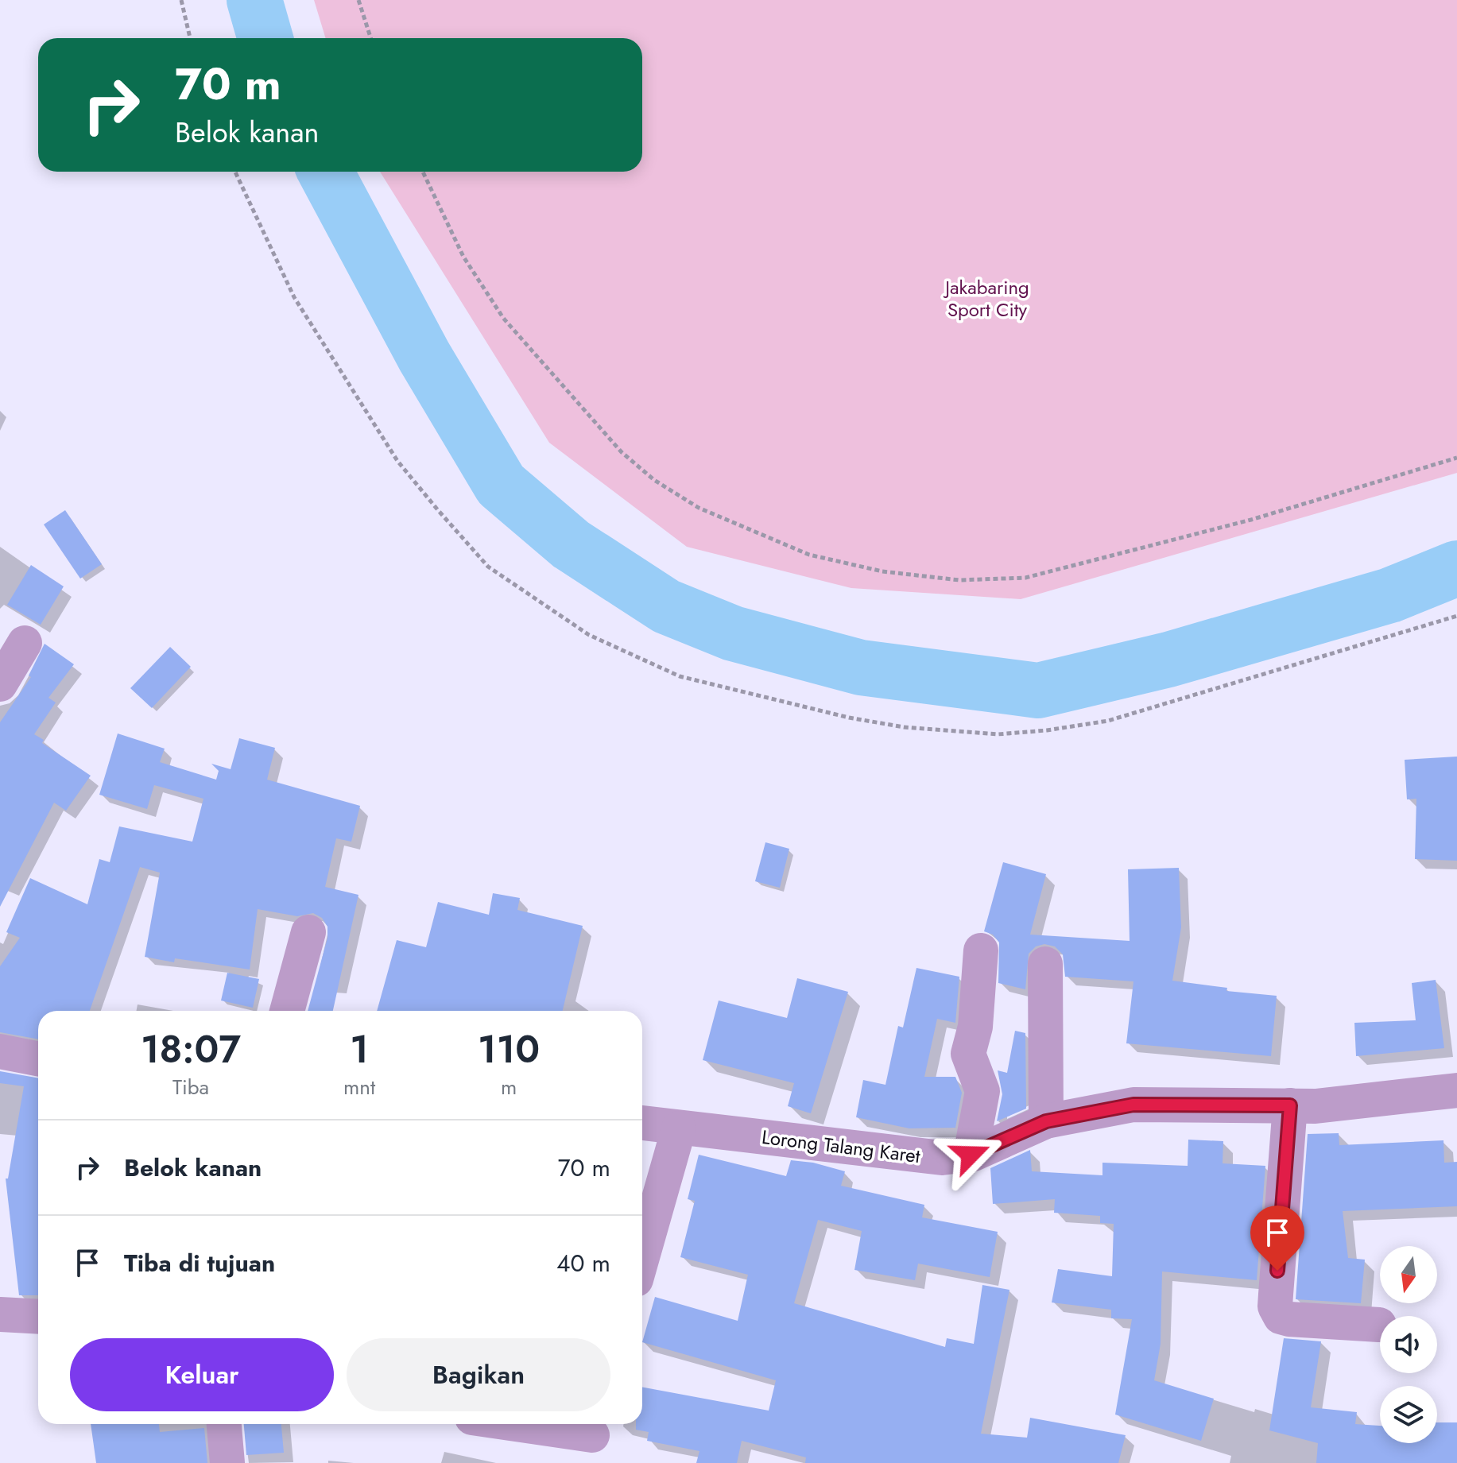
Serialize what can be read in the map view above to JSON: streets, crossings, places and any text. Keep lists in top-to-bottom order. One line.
{"streets":{"street":["Lorong Talang Karet"]},"parks":["Jakabaring Sport City"],"north":"bottom","page":{"turn":["70 m","Belok kanan"],"eta":["18:07","Tiba","1","mnt","110","m"],"list":[{"name":"Belok kanan","value":"70 m"},{"name":"Tiba di tujuan","value":"40 m"}],"buttons":["Keluar","Bagikan"]}}
